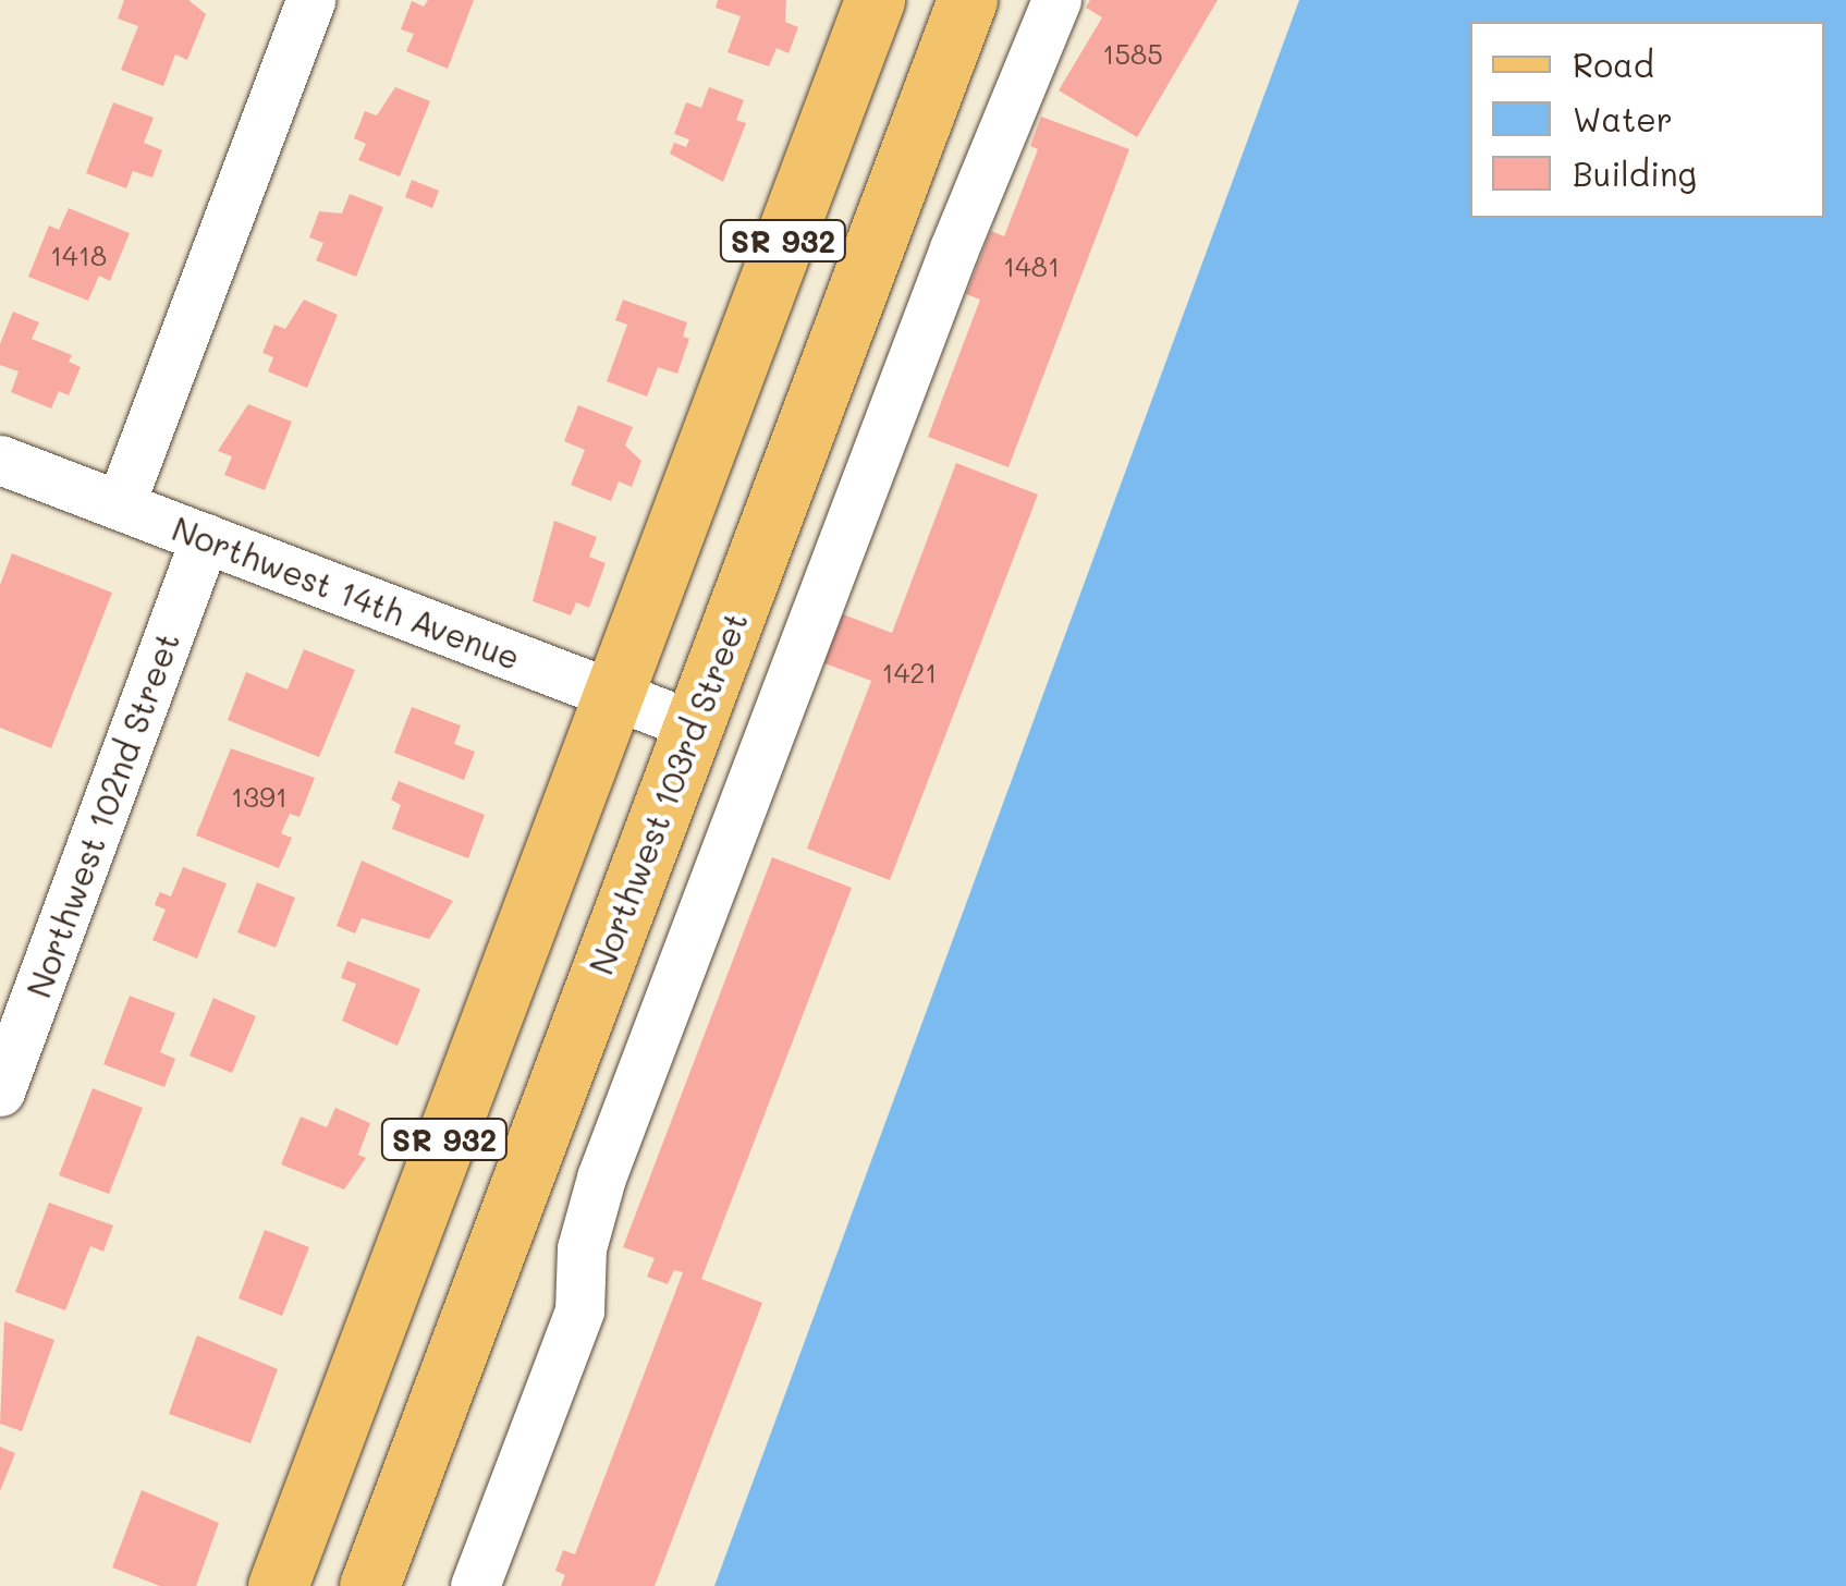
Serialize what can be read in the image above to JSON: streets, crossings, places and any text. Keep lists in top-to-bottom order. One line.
{"streets":{"main road":["SR 932","Northwest 103rd Street"],"street":["Northwest 14th Avenue","Northwest 102nd Street"]},"crossings":[["SR 932","Northwest 14th Avenue"],["Northwest 14th Avenue","Northwest 103rd Street"],["Northwest 14th Avenue","Northwest 102nd Street"]],"house_numbers":["1585","1418","1481","1421","1391"],"legend":["Road","Water","Building"]}
